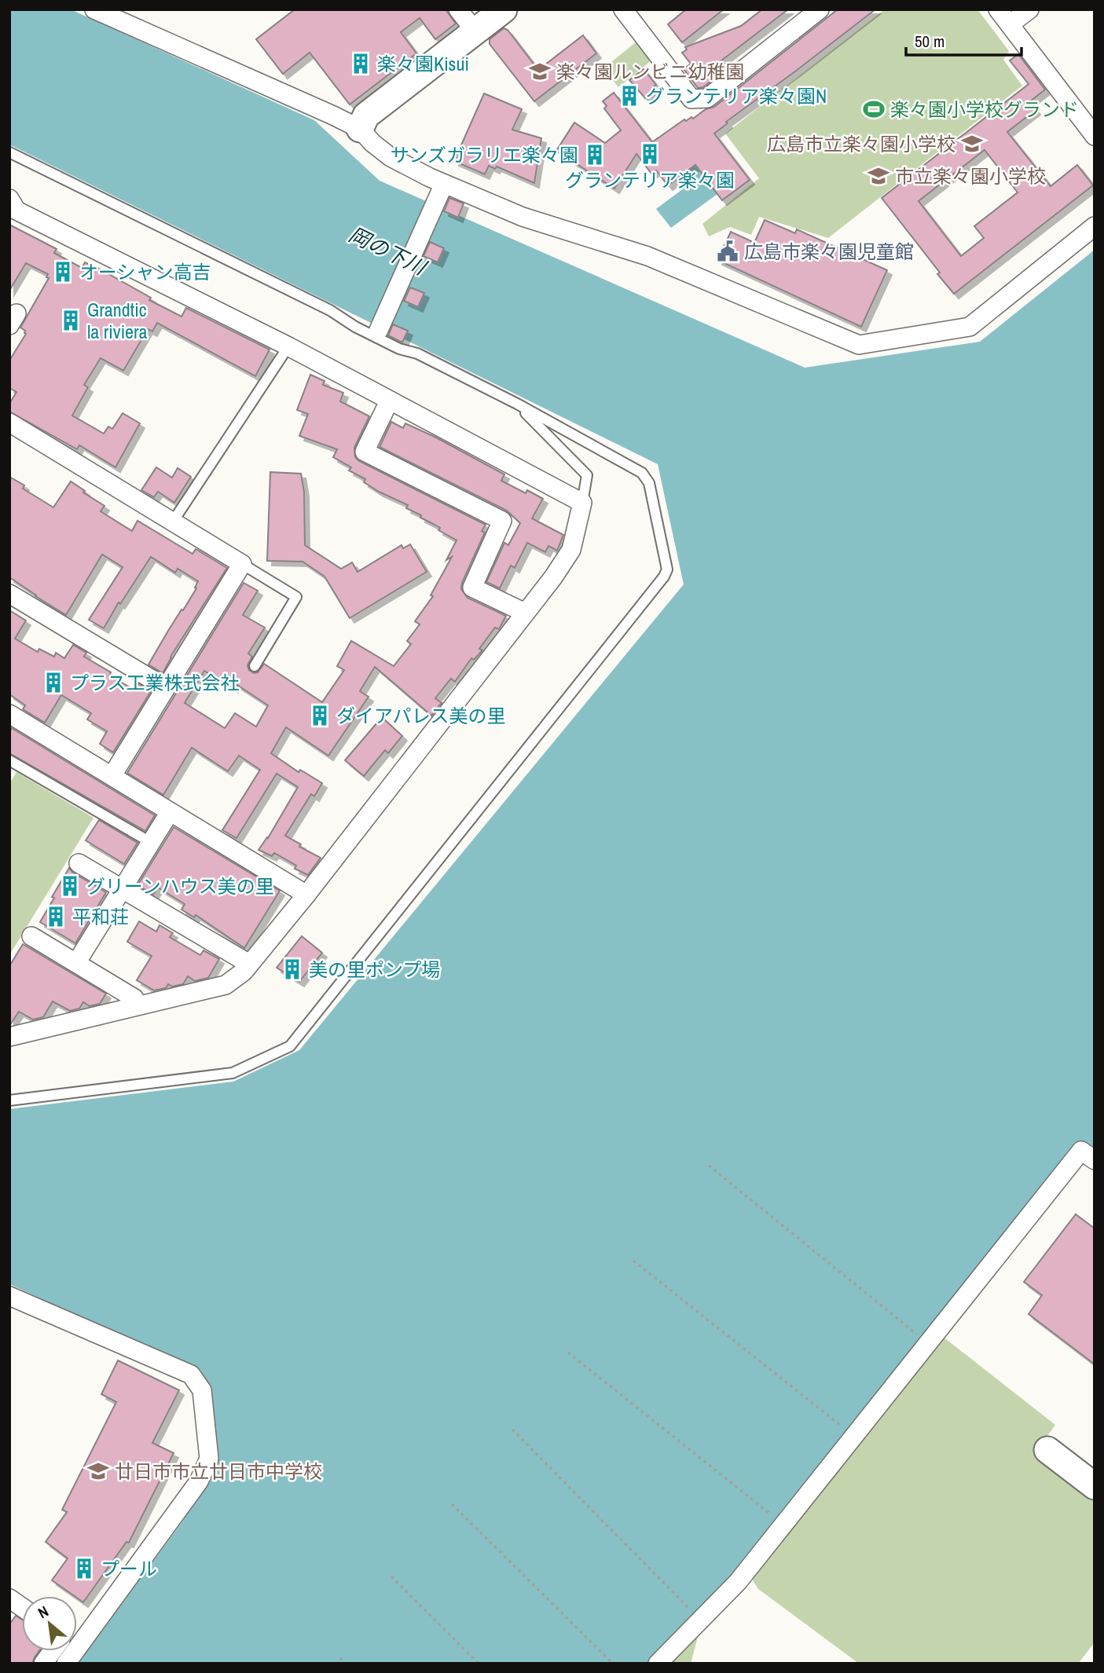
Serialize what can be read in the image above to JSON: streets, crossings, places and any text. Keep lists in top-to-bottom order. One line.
{"water":["岡の下川"],"places":{"building":["楽々園Kisui","グランテリア楽々園N","グランテリア楽々園","サンズガラリエ楽々園","オーシャン高吉","Grandtic la riviera","プラス工業株式会社","ダイアパレス美の里","グリーンハウス美の里","平和荘","美の里ポンプ場","プール"],"school or university":["楽々園ルンビニ幼稚園","広島市立楽々園小学校","市立楽々園小学校","廿日市市立廿日市中学校"],"sports":["楽々園小学校グランド"],"public building":["広島市楽々園児童館"]},"scale_bar":"50 m","north":"top left"}
